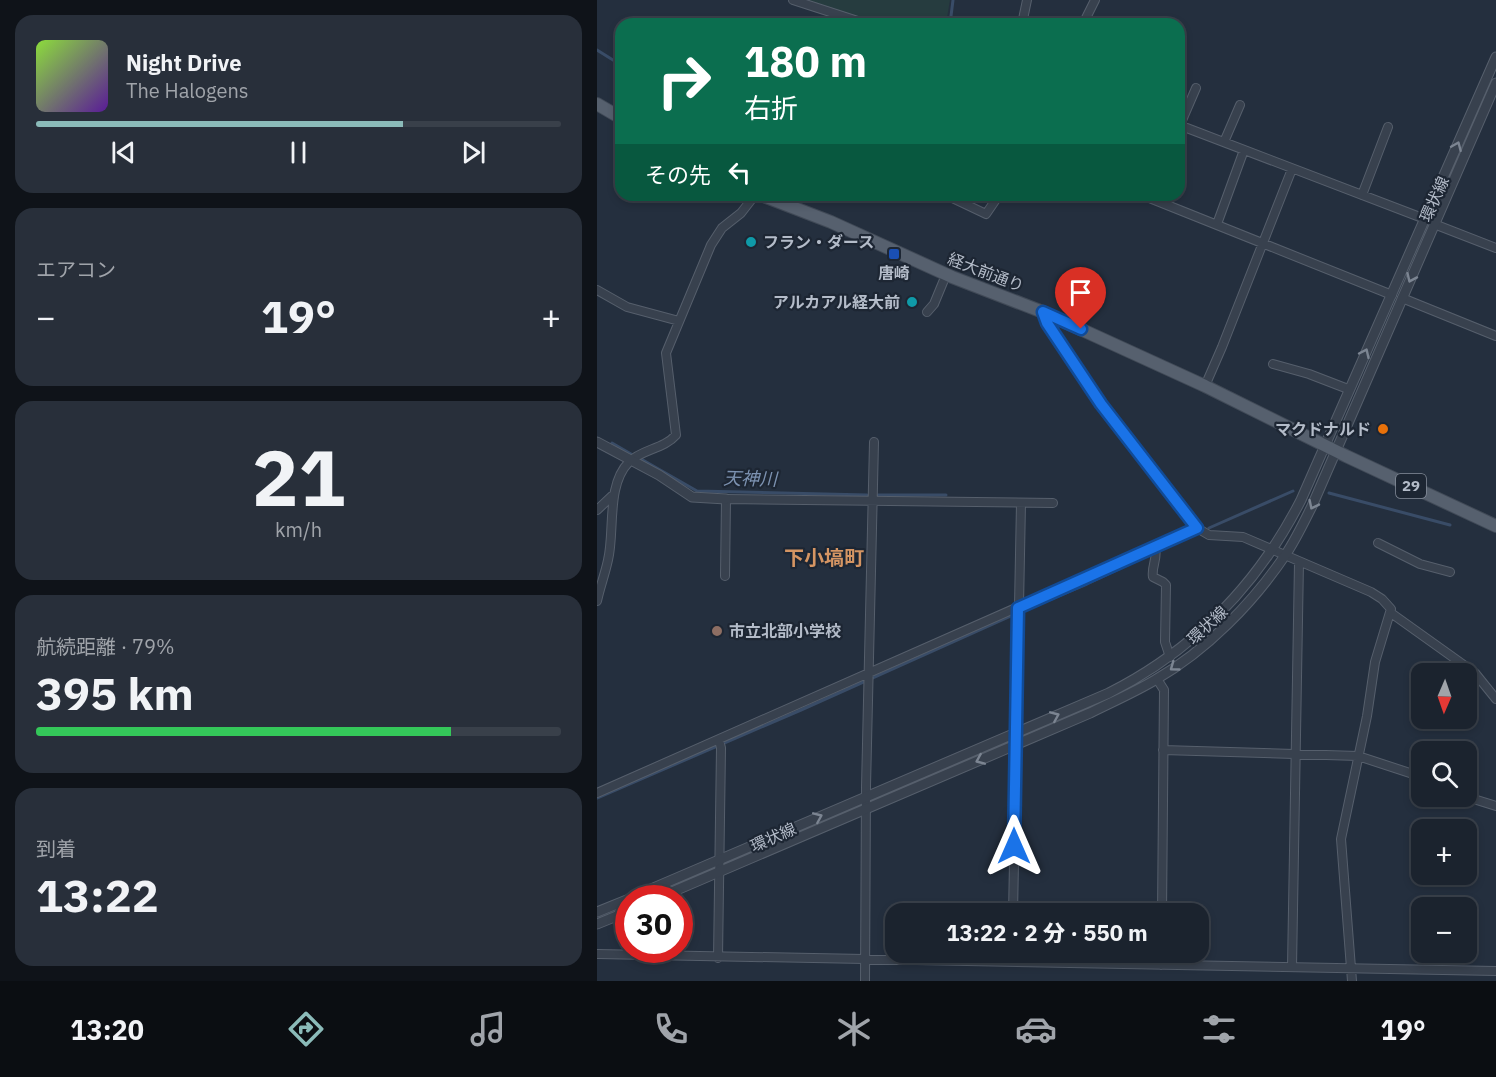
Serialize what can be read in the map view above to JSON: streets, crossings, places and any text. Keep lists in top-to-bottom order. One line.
{"streets":{"main road":["経大前通り","29"],"street":["環状線"]},"crossings":[["環状線","経大前通り"],["環状線","29"],["経大前通り","29"]],"districts":["下小塙町"],"water":["天神川"],"places":{"other":["フラン・ダース","アルカアル経大前","マクドナルド","市立北部小学校"],"transit":["唐崎"]},"north":"bottom","page":{"turn":["180 m","右折"],"song":["Night Drive","The Halogens"],"then":"その先","tile":["エアコン",["21","km/h"],["航続距離 · 79%","395 km"],["到着","13:22"]],"heat":["−","19°","+"],"map_buttons":["+","−"],"limit":"30","trip":"13:22 · 2 分 · 550 m","tabs":["13:20","19°"]}}
